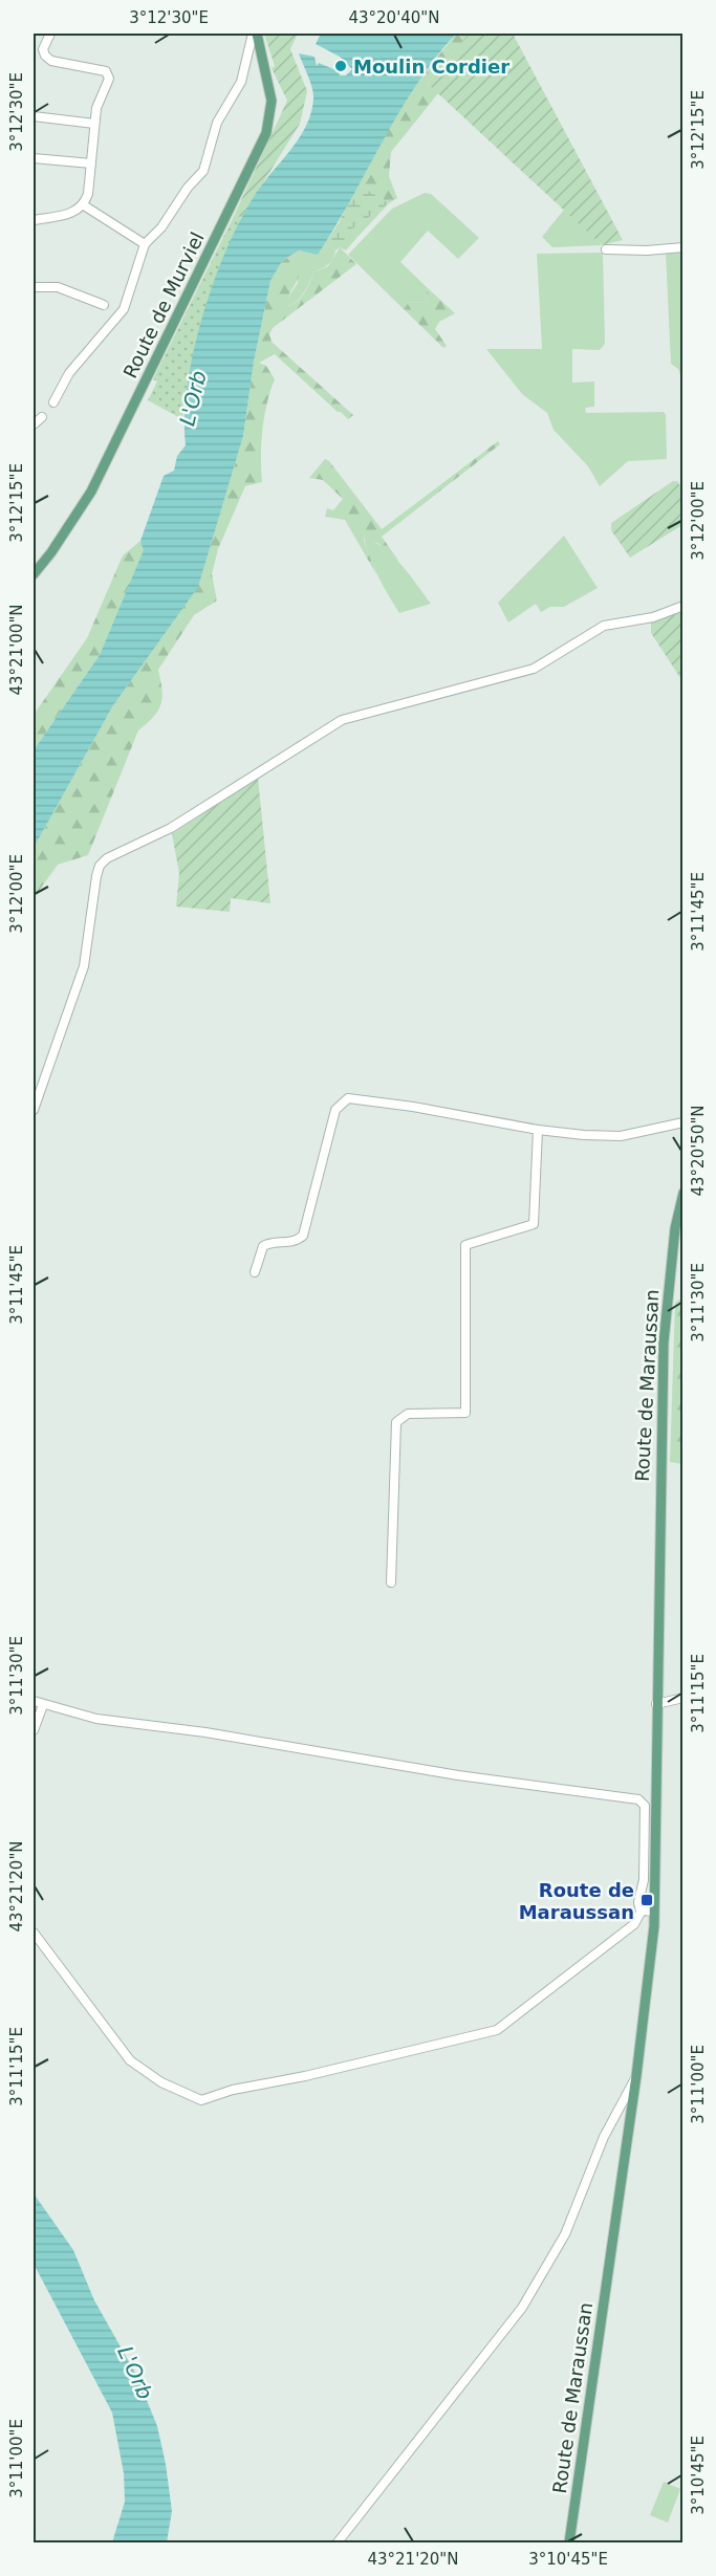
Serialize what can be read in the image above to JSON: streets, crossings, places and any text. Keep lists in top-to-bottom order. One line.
{"streets":{"main road":["Route de Murviel","Route de Maraussan"]},"water":["L'Orb"],"places":{"other":["Moulin Cordier"],"transit":["Route de Maraussan"]},"coordinates":["3°12'30\"E","43°20'40\"N","3°12'15\"E","3°12'00\"E","43°21'00\"N","3°11'45\"E","43°20'50\"N","3°11'30\"E","3°11'15\"E","43°21'20\"N","3°11'00\"E","3°10'45\"E"]}
